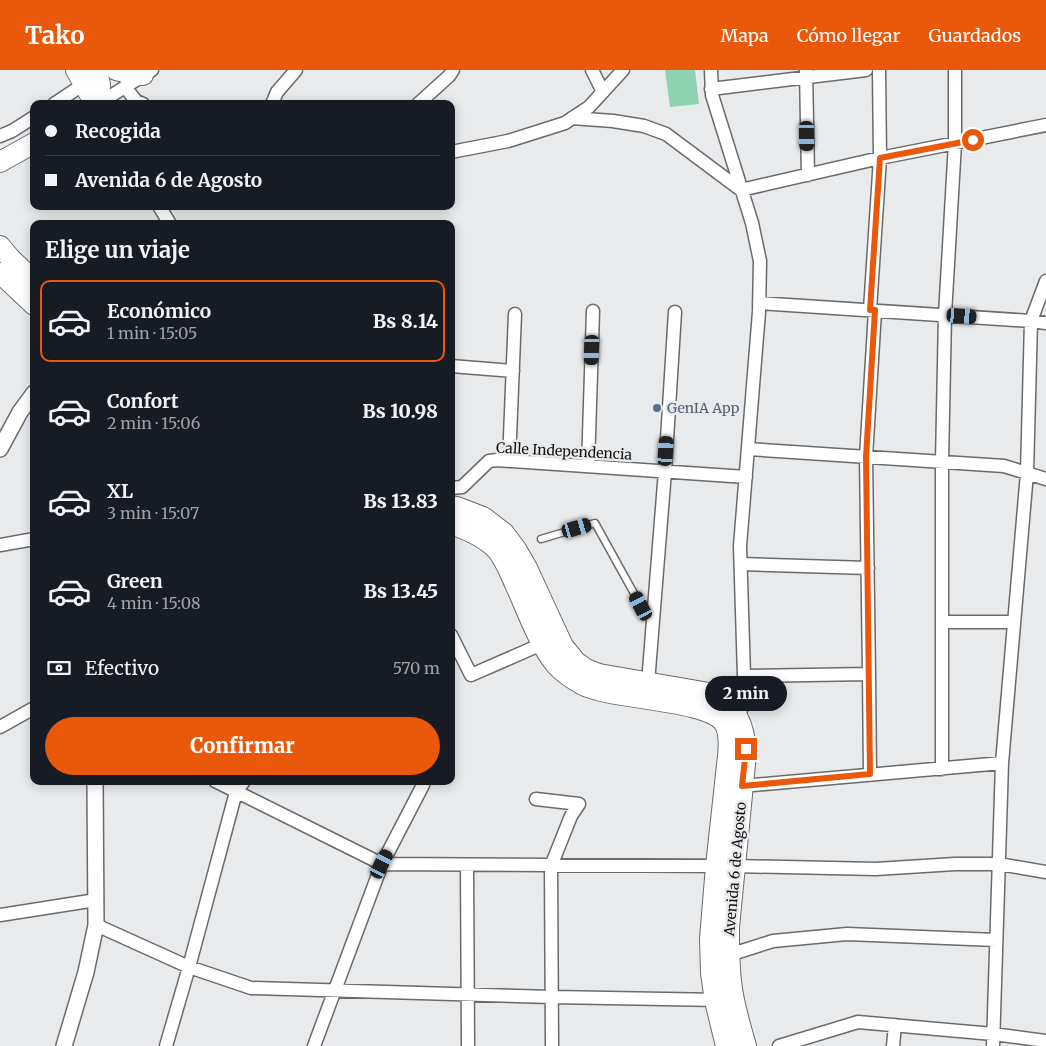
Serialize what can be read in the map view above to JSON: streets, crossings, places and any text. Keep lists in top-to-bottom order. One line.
{"streets":{"highway":["Avenida 6 de Agosto"],"street":["Calle Independencia"]},"places":["GenIA App"],"page":{"header":"Tako","nav":["Mapa","Cómo llegar","Guardados"],"banner":["Recogida","Avenida 6 de Agosto"],"heading":"Elige un viaje","list":[{"name":"Económico","note":"1 min · 15:05","value":"Bs 8.14"},{"name":"Confort","note":"2 min · 15:06","value":"Bs 10.98"},{"name":"XL","note":"3 min · 15:07","value":"Bs 13.83"},{"name":"Green","note":"4 min · 15:08","value":"Bs 13.45"}],"pay":["Efectivo","570 m"],"bubble":"2 min","buttons":"Confirmar"}}
